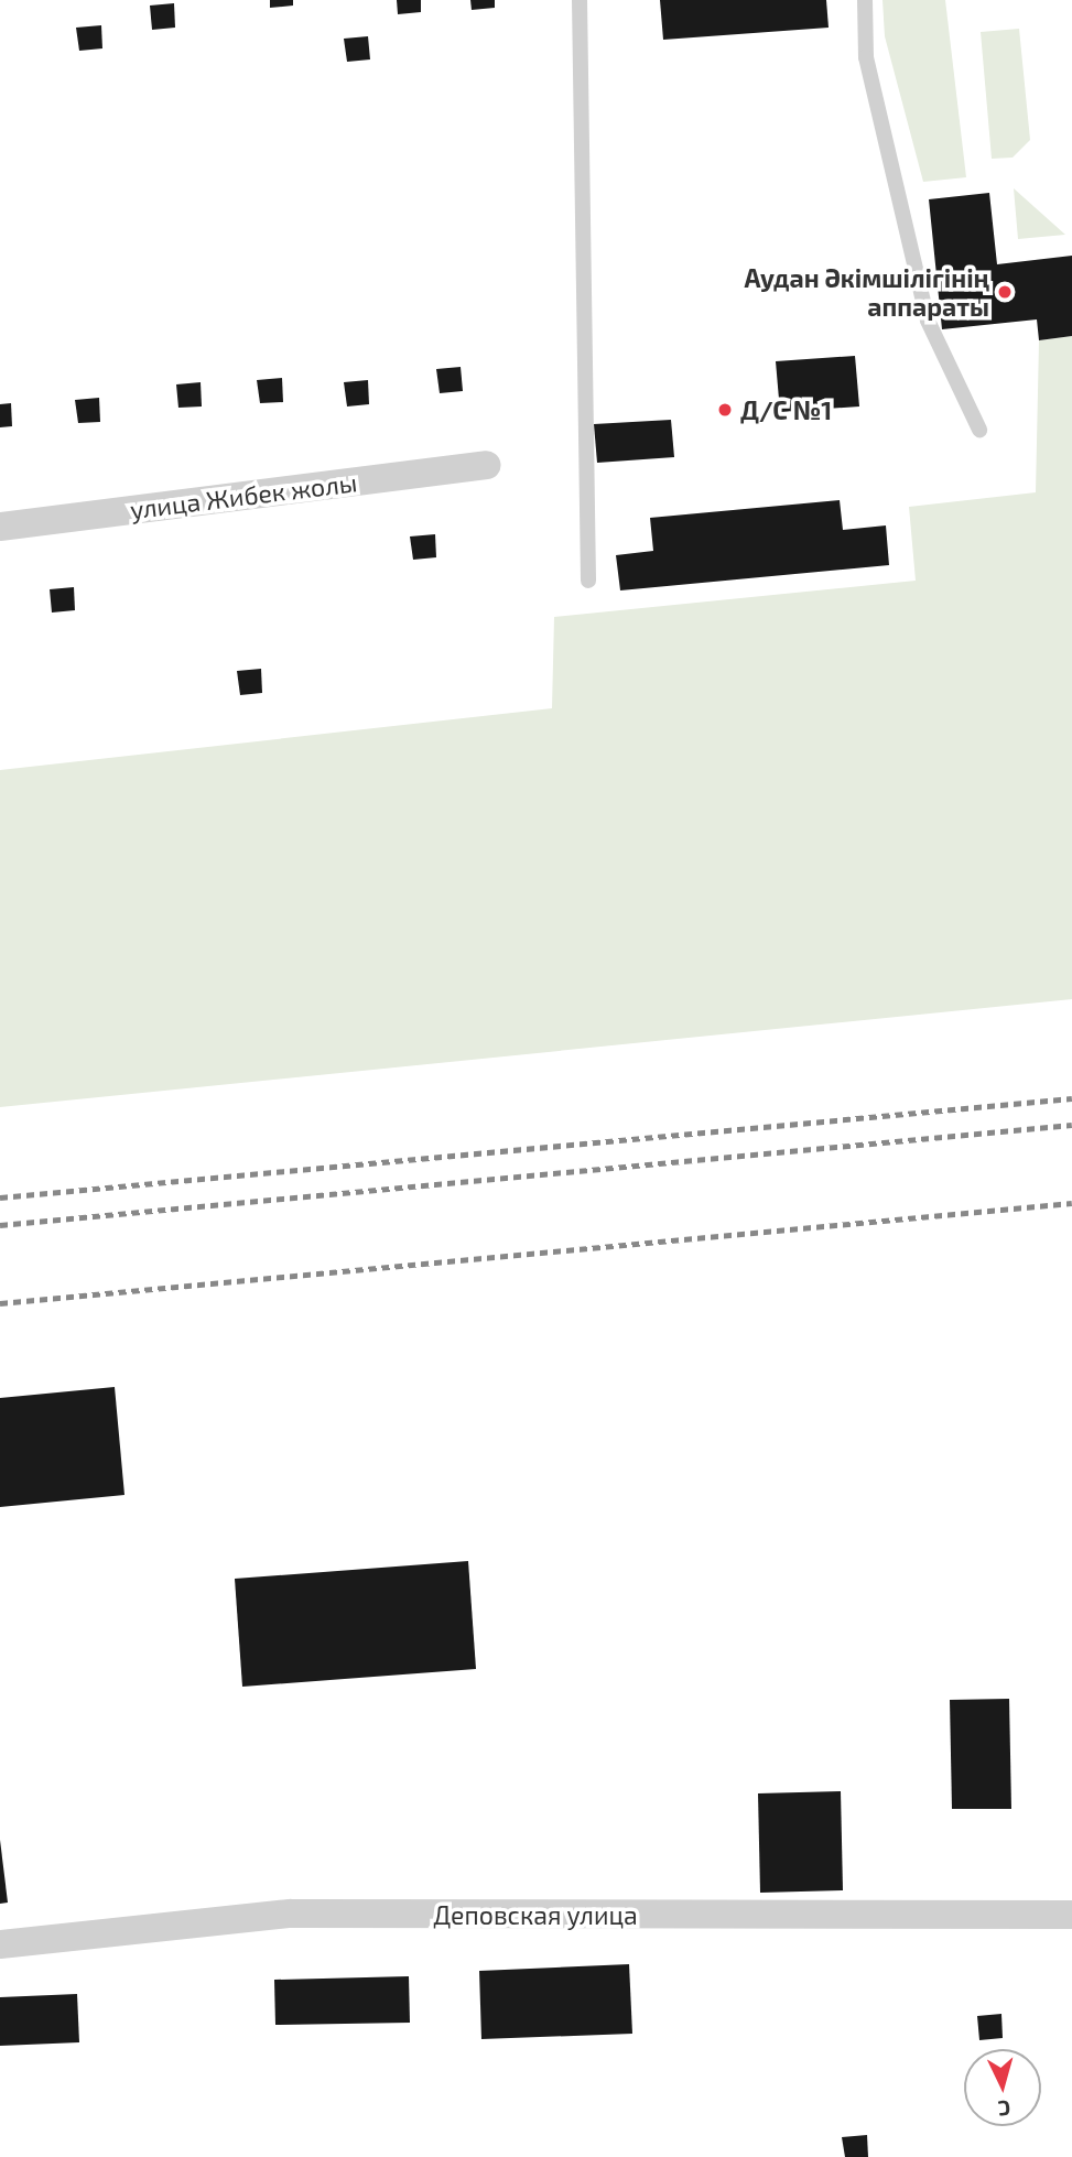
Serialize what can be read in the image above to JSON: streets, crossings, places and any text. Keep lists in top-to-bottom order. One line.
{"streets":{"street":["улица Жибек жолы","Деповская улица"]},"places":["Аудан Әкімшілігінің аппараты","Д/С №1"],"north":"bottom"}
